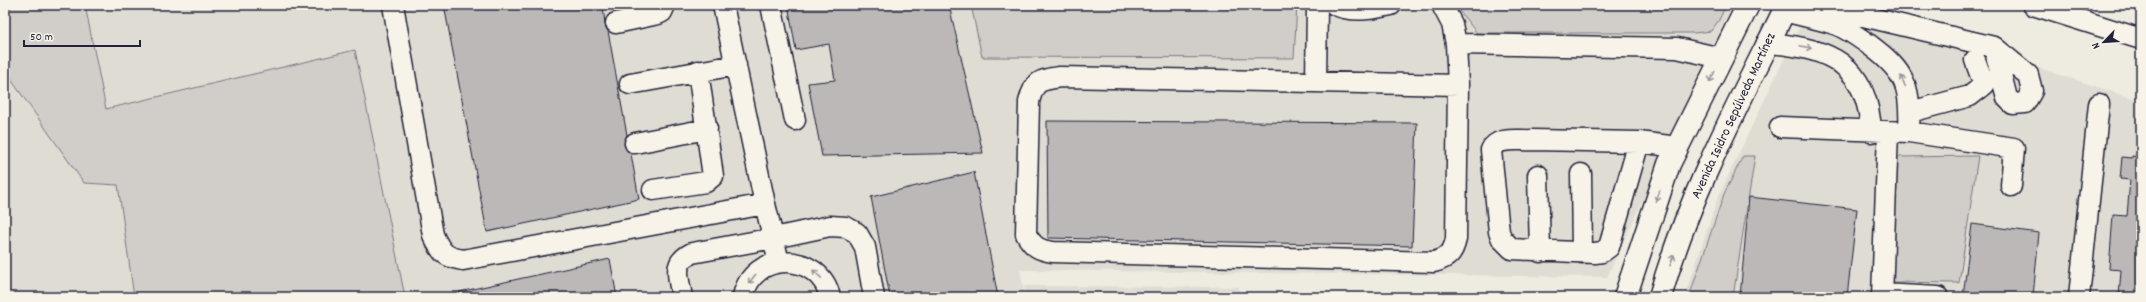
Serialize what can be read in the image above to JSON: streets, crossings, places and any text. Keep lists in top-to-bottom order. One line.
{"streets":{"main road":["Avenida Isidro Sepúlveda Martínez"]},"scale_bar":"50 m","north":"bottom left"}
